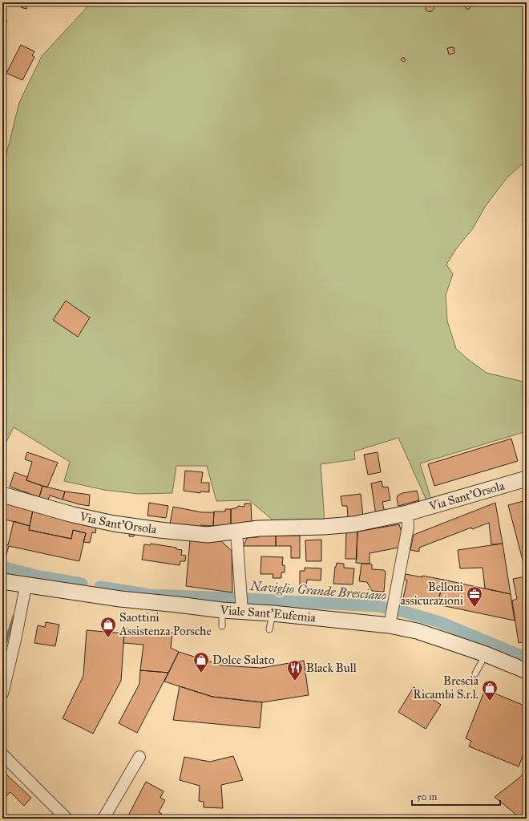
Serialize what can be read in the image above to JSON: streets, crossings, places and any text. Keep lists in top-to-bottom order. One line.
{"streets":{"main road":["Via Sant'Orsola","Viale Sant'Eufemia"]},"water":["Naviglio Grande Bresciano"],"places":{"office":["Belloni assicurazioni"],"shop":["Saottini Assistenza Porsche","Dolce Salato","Brescia Ricambi S.r.l."],"restaurant":["Black Bull"]},"scale_bar":"50 m"}
